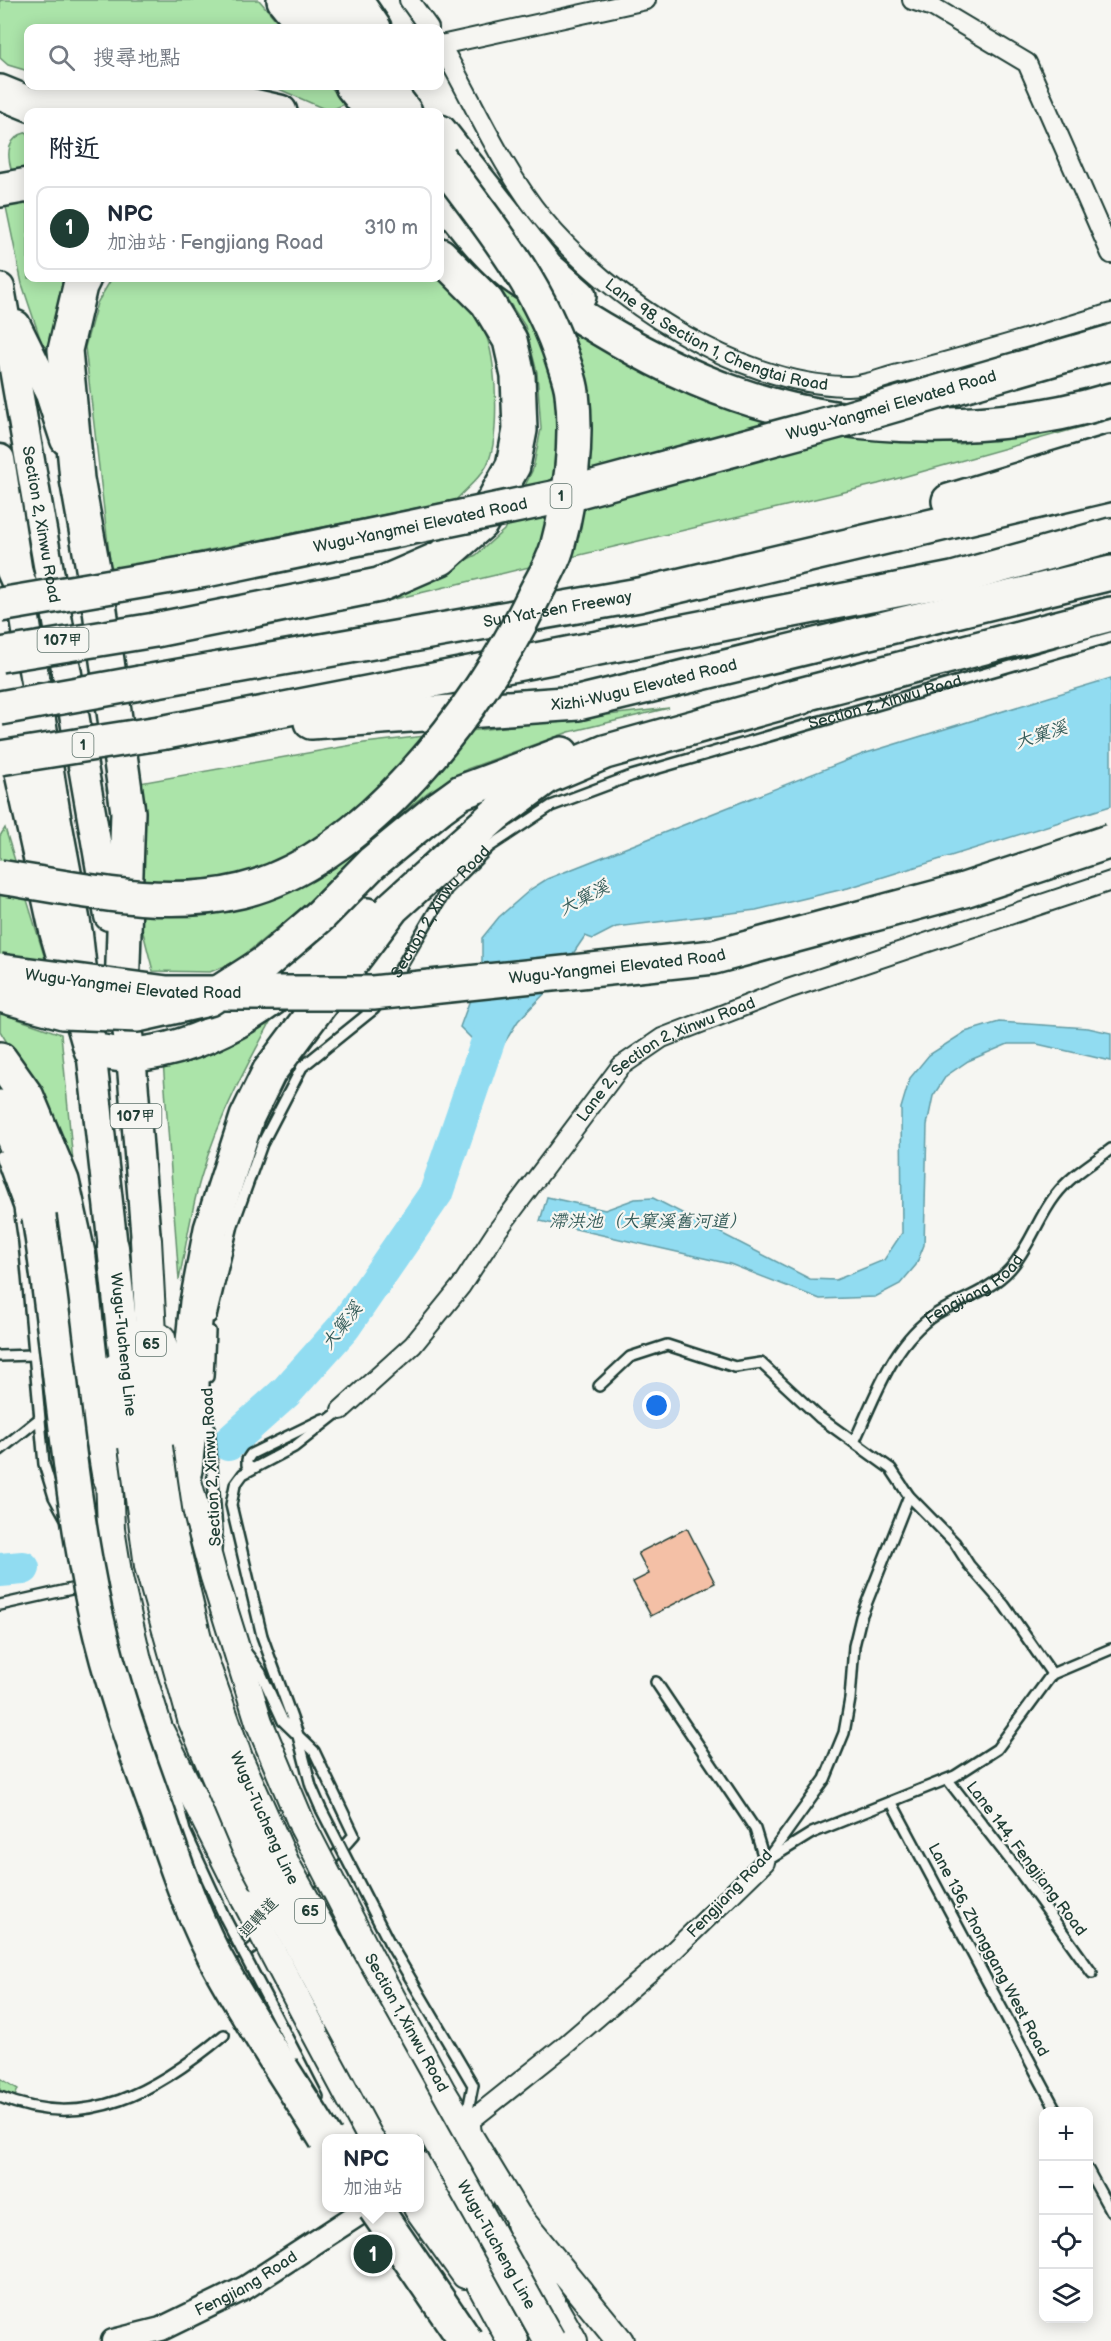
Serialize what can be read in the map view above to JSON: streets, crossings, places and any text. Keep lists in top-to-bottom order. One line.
{"streets":{"highway":["Wugu-Yangmei Elevated Road","1","Sun Yat-sen Freeway","Xizhi-Wugu Elevated Road","Wugu-Tucheng Line","65"],"main road":["Section 2, Xinwu Road","107甲","Section 1, Xinwu Road"],"street":["Lane 98, Section 1, Chengtai Road","Lane 2, Section 2, Xinwu Road","Fengjiang Road"],"lane":["Lane 144, Fengjiang Road","迴轉道","Lane 136, Zhonggang West Road"]},"crossings":[["Wugu-Yangmei Elevated Road","Section 2, Xinwu Road"],["1","Xizhi-Wugu Elevated Road"],["Section 2, Xinwu Road","Wugu-Tucheng Line"],["Section 2, Xinwu Road","迴轉道"],["Section 2, Xinwu Road","Section 1, Xinwu Road"],["Lane 2, Section 2, Xinwu Road","迴轉道"],["Fengjiang Road","Lane 144, Fengjiang Road"],["Fengjiang Road","Section 1, Xinwu Road"],["Lane 144, Fengjiang Road","Lane 136, Zhonggang West Road"]],"water":["大窠溪","滯洪池（大窠溪舊河道）"],"page":{"search":"搜尋地點","heading":"附近","list":[{"mark":"1","name":"NPC","note":"加油站 · Fengjiang Road","value":"310 m"}],"map_buttons":["+","−"],"popup":["NPC","加油站"],"pins":"1"}}
